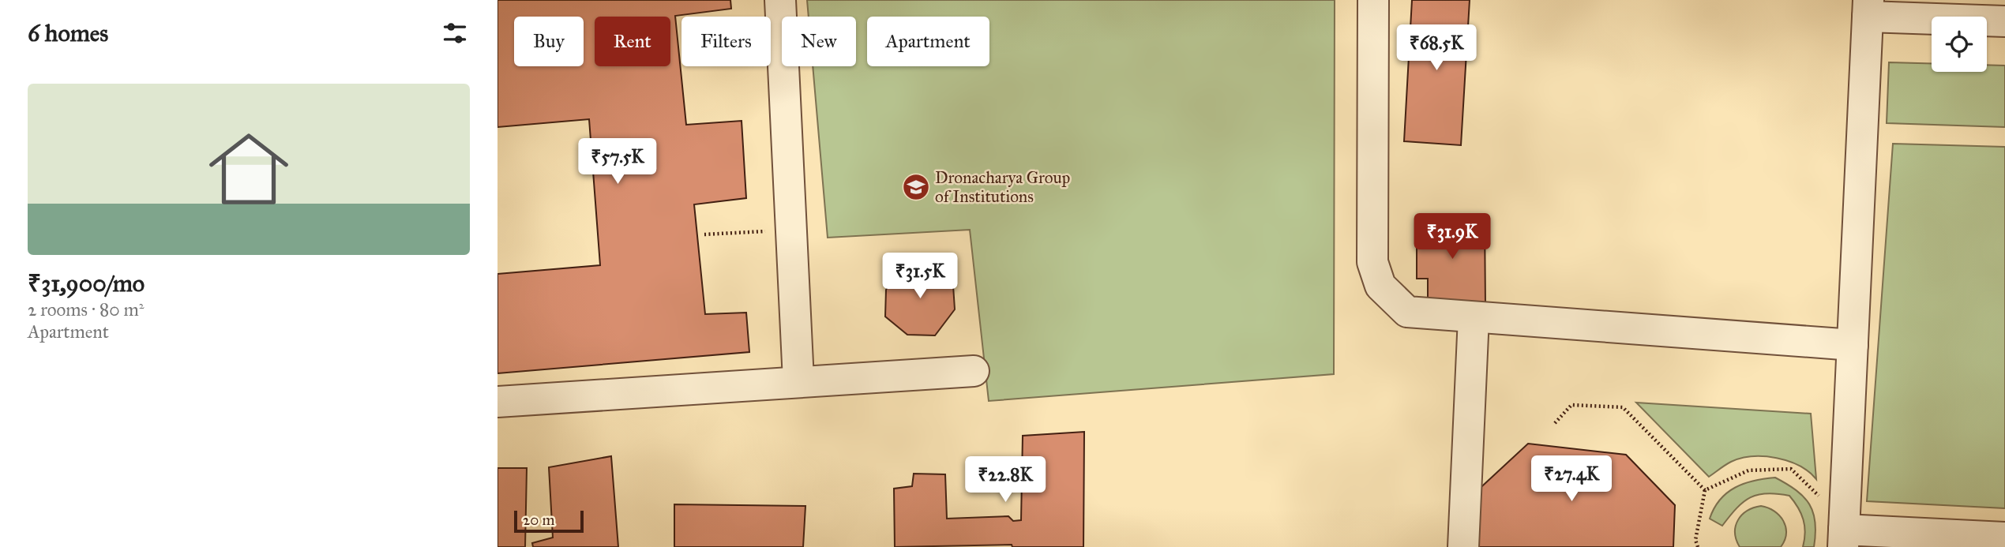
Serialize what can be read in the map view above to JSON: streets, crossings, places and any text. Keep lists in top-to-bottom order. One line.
{"places":{"school or university":["Dronacharya Group of Institutions"]},"scale_bar":"20 m","page":{"heading":"6 homes","chip":["Buy","Rent","Filters","New","Apartment"],"price":["₹68.5K","₹57.5K","₹31.9K","₹31.5K","₹27.4K","₹22.8K"],"list":[{"name":"₹31,900/mo","note":"2 rooms · 80 m² · Apartment"}],"scale":"20 m"}}
